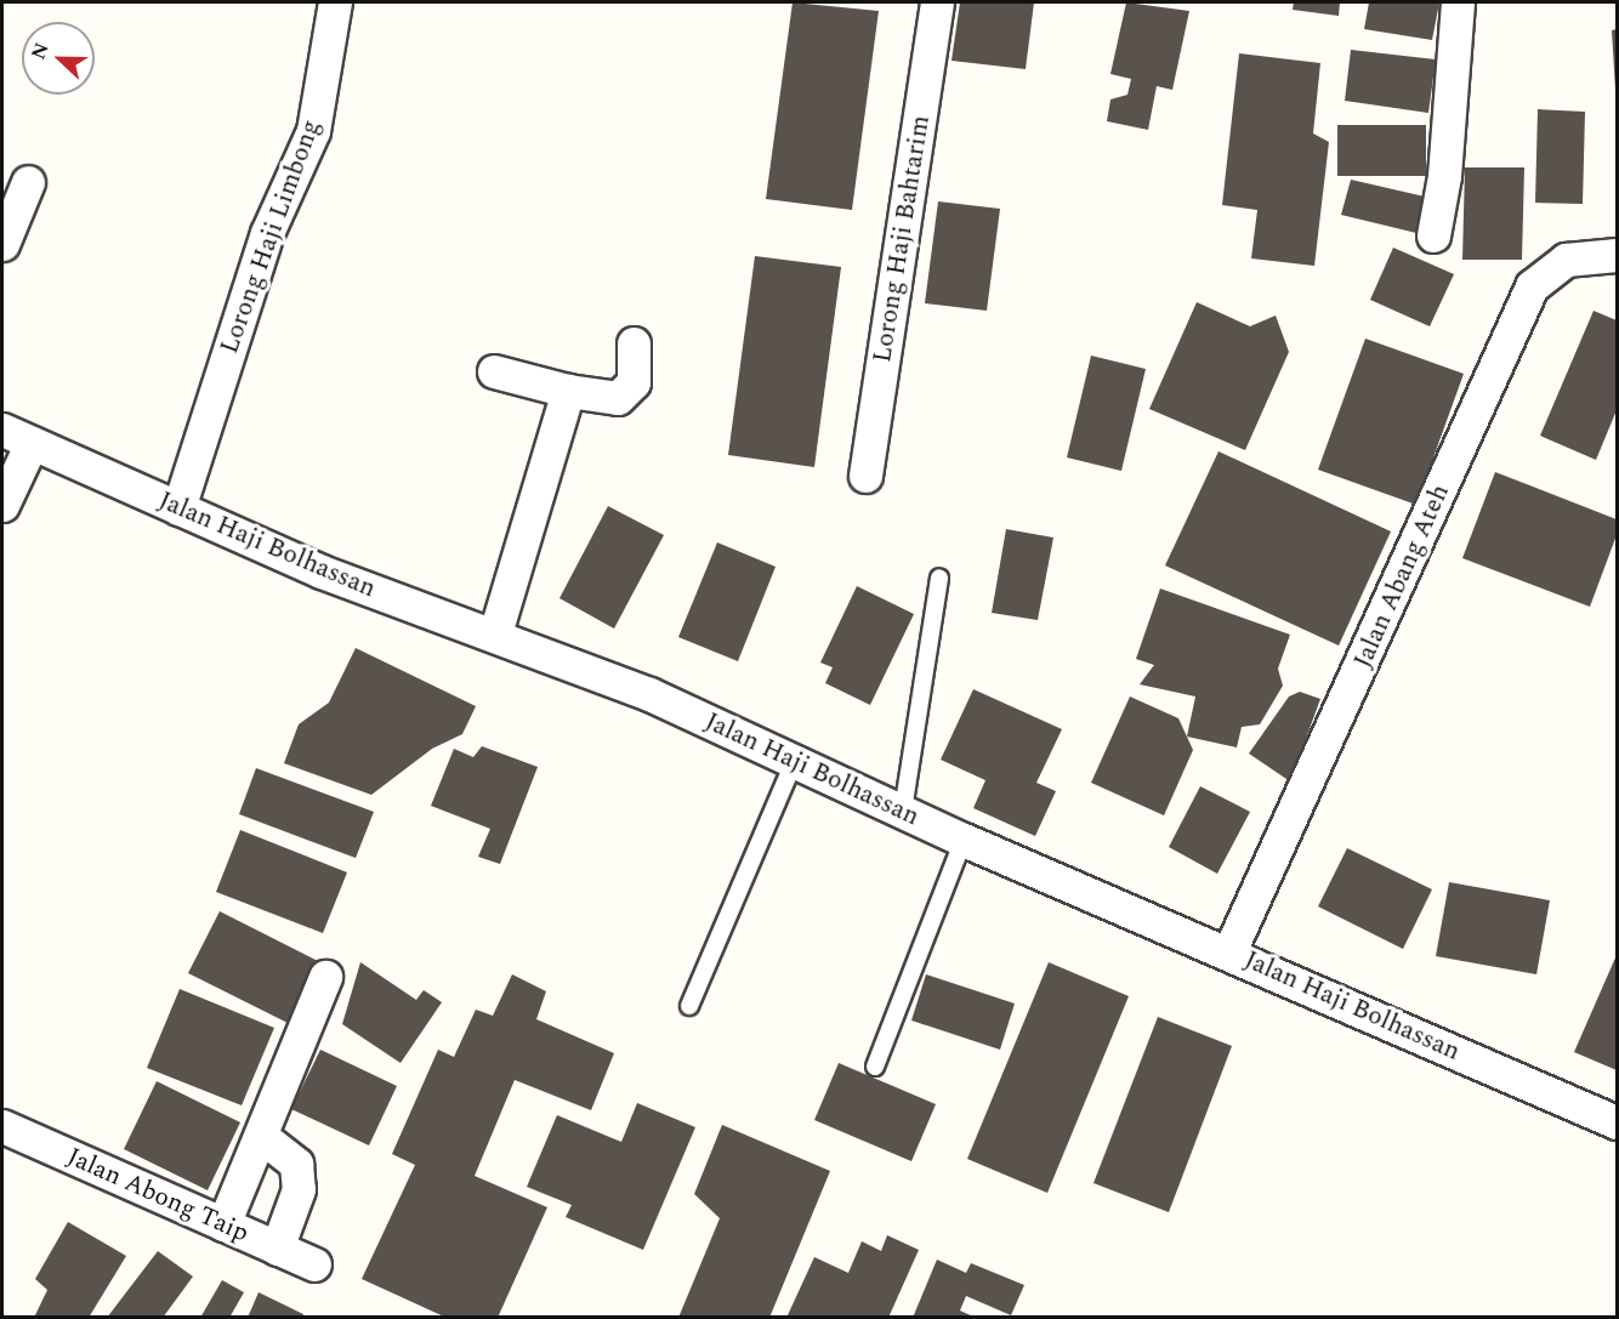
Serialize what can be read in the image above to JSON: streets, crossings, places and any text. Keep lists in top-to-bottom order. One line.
{"streets":{"street":["Lorong Haji Limbong","Lorong Haji Bahtarim","Jalan Haji Bolhassan","Jalan Abang Ateh","Jalan Abong Taip"]},"crossings":[["Lorong Haji Limbong","Jalan Haji Bolhassan"],["Jalan Haji Bolhassan","Jalan Abang Ateh"]],"north":"left"}
